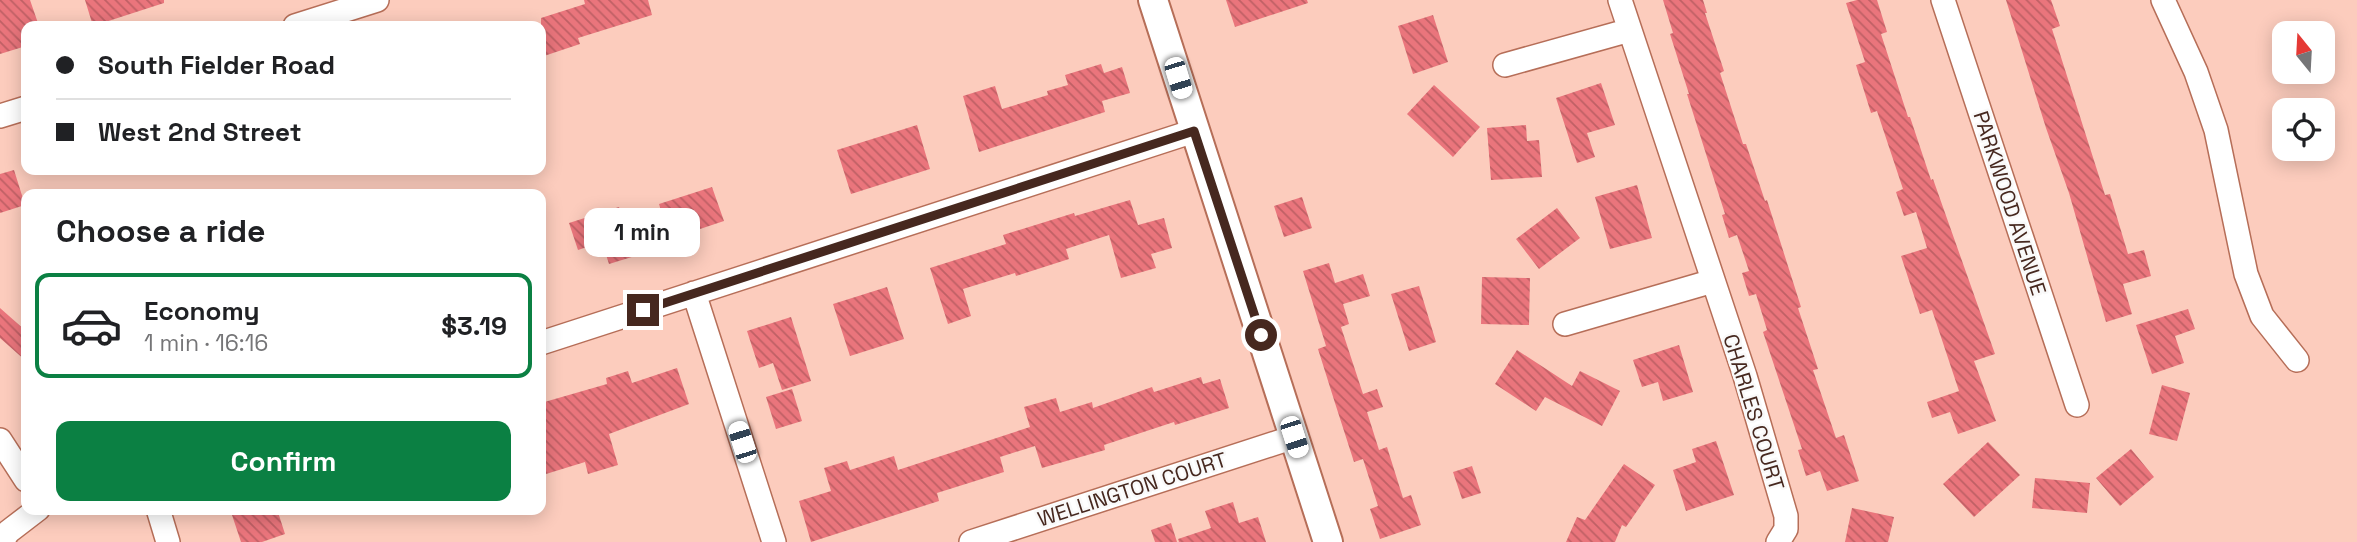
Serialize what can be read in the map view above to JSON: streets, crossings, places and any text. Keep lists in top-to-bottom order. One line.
{"streets":{"street":["PARKWOOD AVENUE","CHARLES COURT","WELLINGTON COURT"]},"north":"top","page":{"banner":["South Fielder Road","West 2nd Street"],"heading":"Choose a ride","bubble":"1 min","list":[{"name":"Economy","note":"1 min · 16:16","value":"$3.19"}],"buttons":"Confirm"}}
